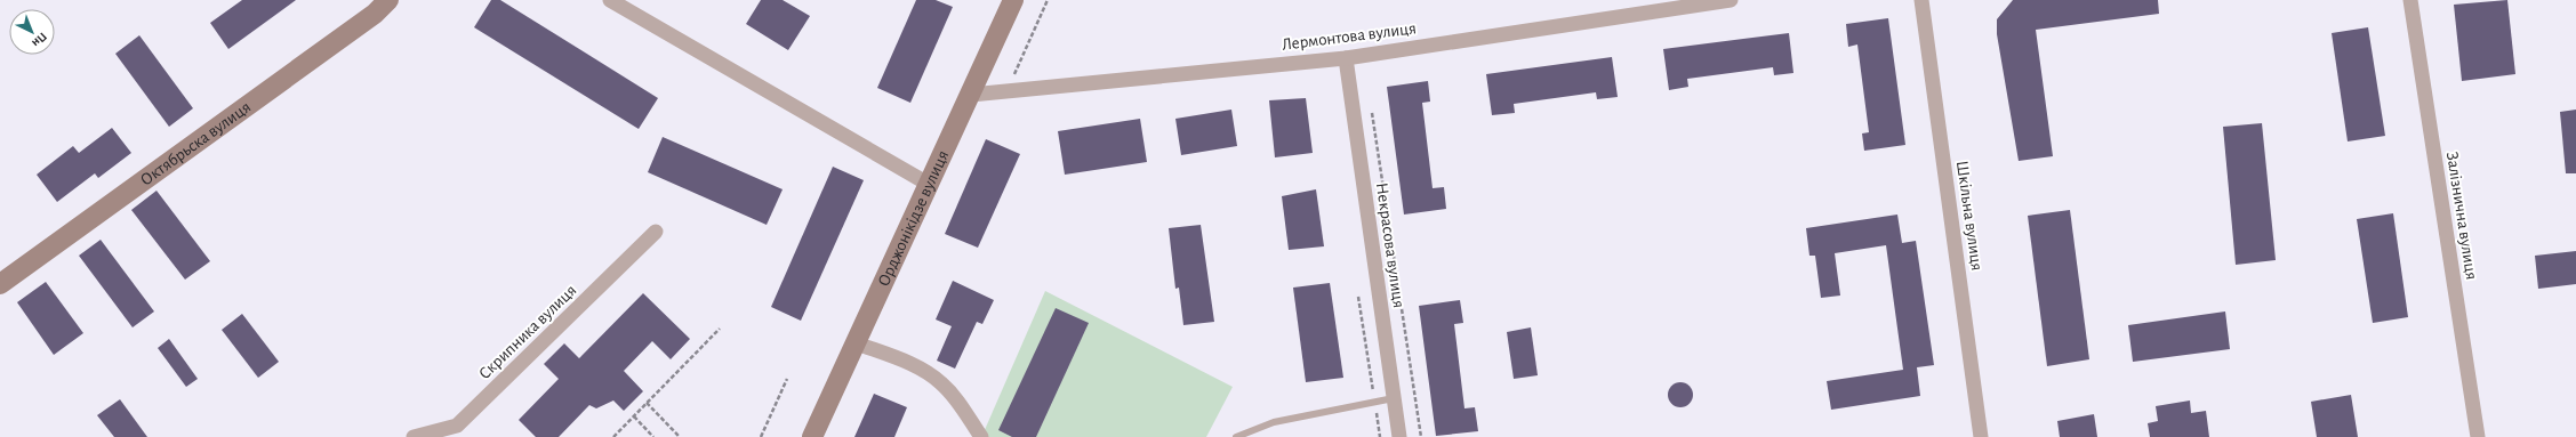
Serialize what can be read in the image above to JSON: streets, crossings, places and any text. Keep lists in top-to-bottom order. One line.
{"streets":{"main road":["Октябрьска вулиця","Орджонікідзе вулиця"],"street":["Лермонтова вулиця","Шкільна вулиця","Залізнична вулиця","Некрасова вулиця","Скрипника вулиця"]},"crossings":[["Лермонтова вулиця","Орджонікідзе вулиця"],["Лермонтова вулиця","Некрасова вулиця"]],"north":"bottom right"}
